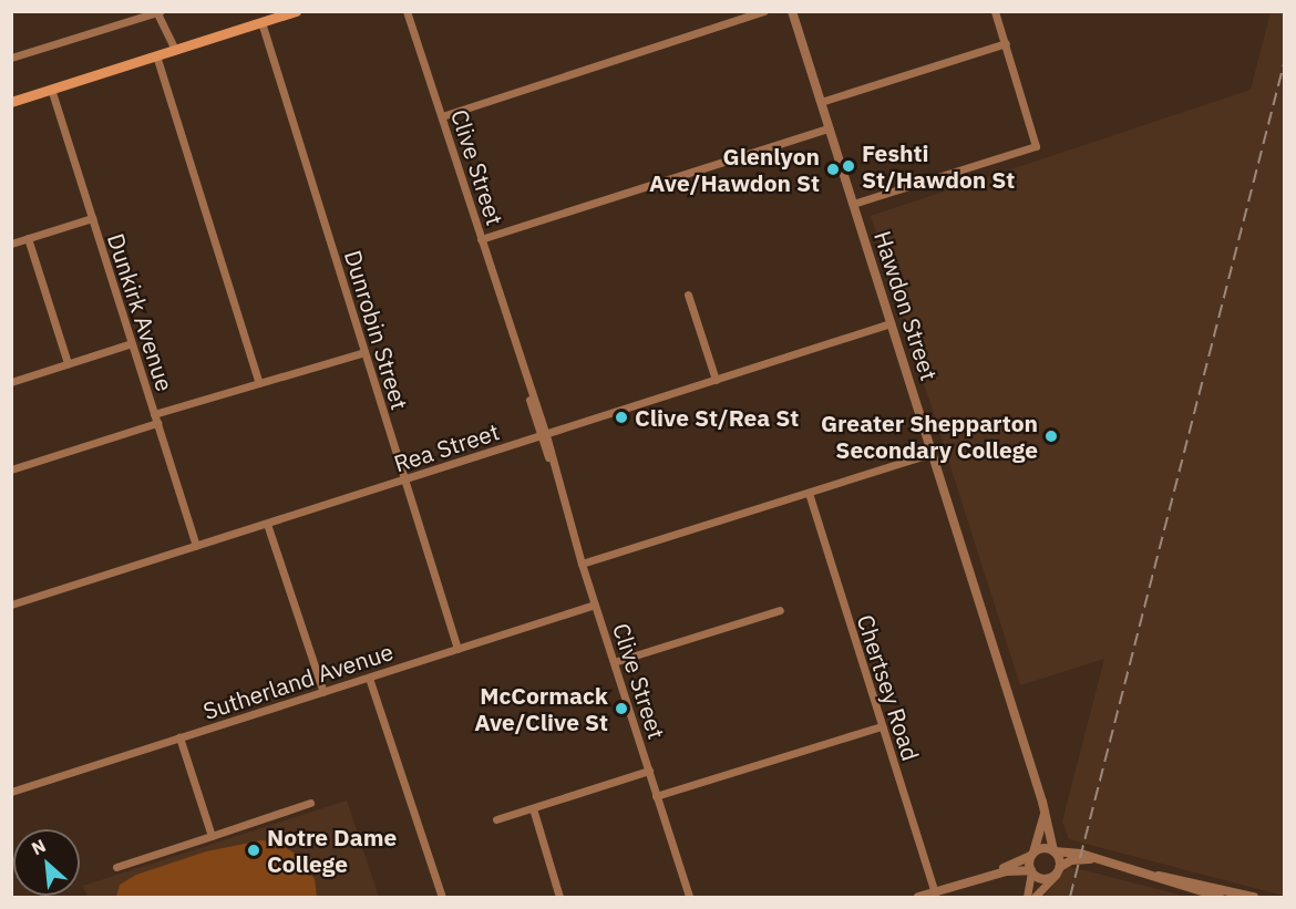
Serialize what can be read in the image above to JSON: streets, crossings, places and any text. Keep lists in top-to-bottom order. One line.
{"streets":{"street":["Clive Street","Hawdon Street","Dunkirk Avenue","Dunrobin Street","Rea Street","Sutherland Avenue","Chertsey Road"]},"crossings":[["Clive Street","Rea Street"],["Clive Street","Sutherland Avenue"],["Hawdon Street","Rea Street"],["Dunkirk Avenue","Rea Street"],["Dunrobin Street","Rea Street"],["Dunrobin Street","Sutherland Avenue"]],"places":["Feshti St/Hawdon St","Glenlyon Ave/Hawdon St","Clive St/Rea St","Greater Shepparton Secondary College","McCormack Ave/Clive St","Notre Dame College"],"north":"top left"}
